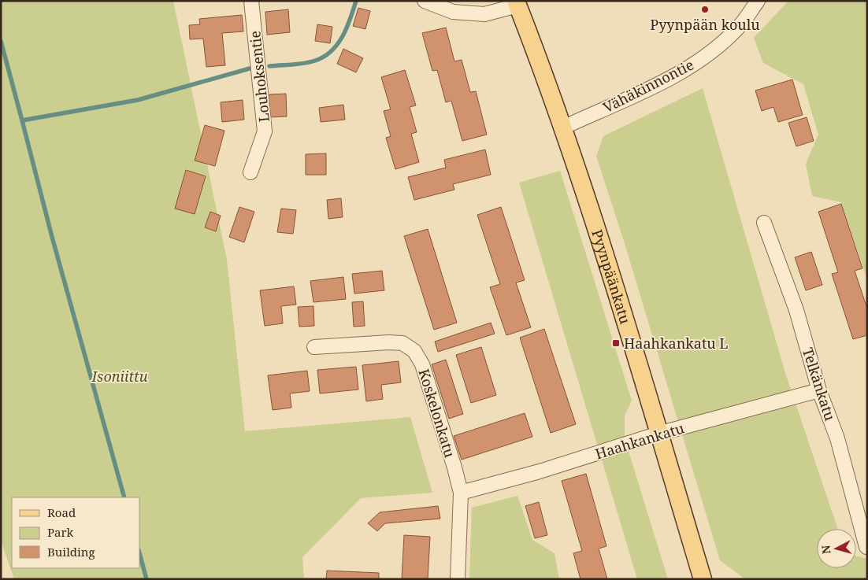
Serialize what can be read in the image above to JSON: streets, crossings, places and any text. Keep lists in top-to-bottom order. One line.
{"streets":{"main road":["Pyynpäänkatu"],"street":["Louhoksentie","Vähäkinnontie","Telkänkatu","Koskelonkatu","Haahkankatu"]},"crossings":[["Vähäkinnontie","Pyynpäänkatu"],["Pyynpäänkatu","Haahkankatu"],["Telkänkatu","Haahkankatu"],["Koskelonkatu","Haahkankatu"]],"parks":["Isoniittu"],"places":{"other":["Pyynpään koulu"],"transit":["Haahkankatu L"]},"legend":["Road","Park","Building"],"north":"left"}
